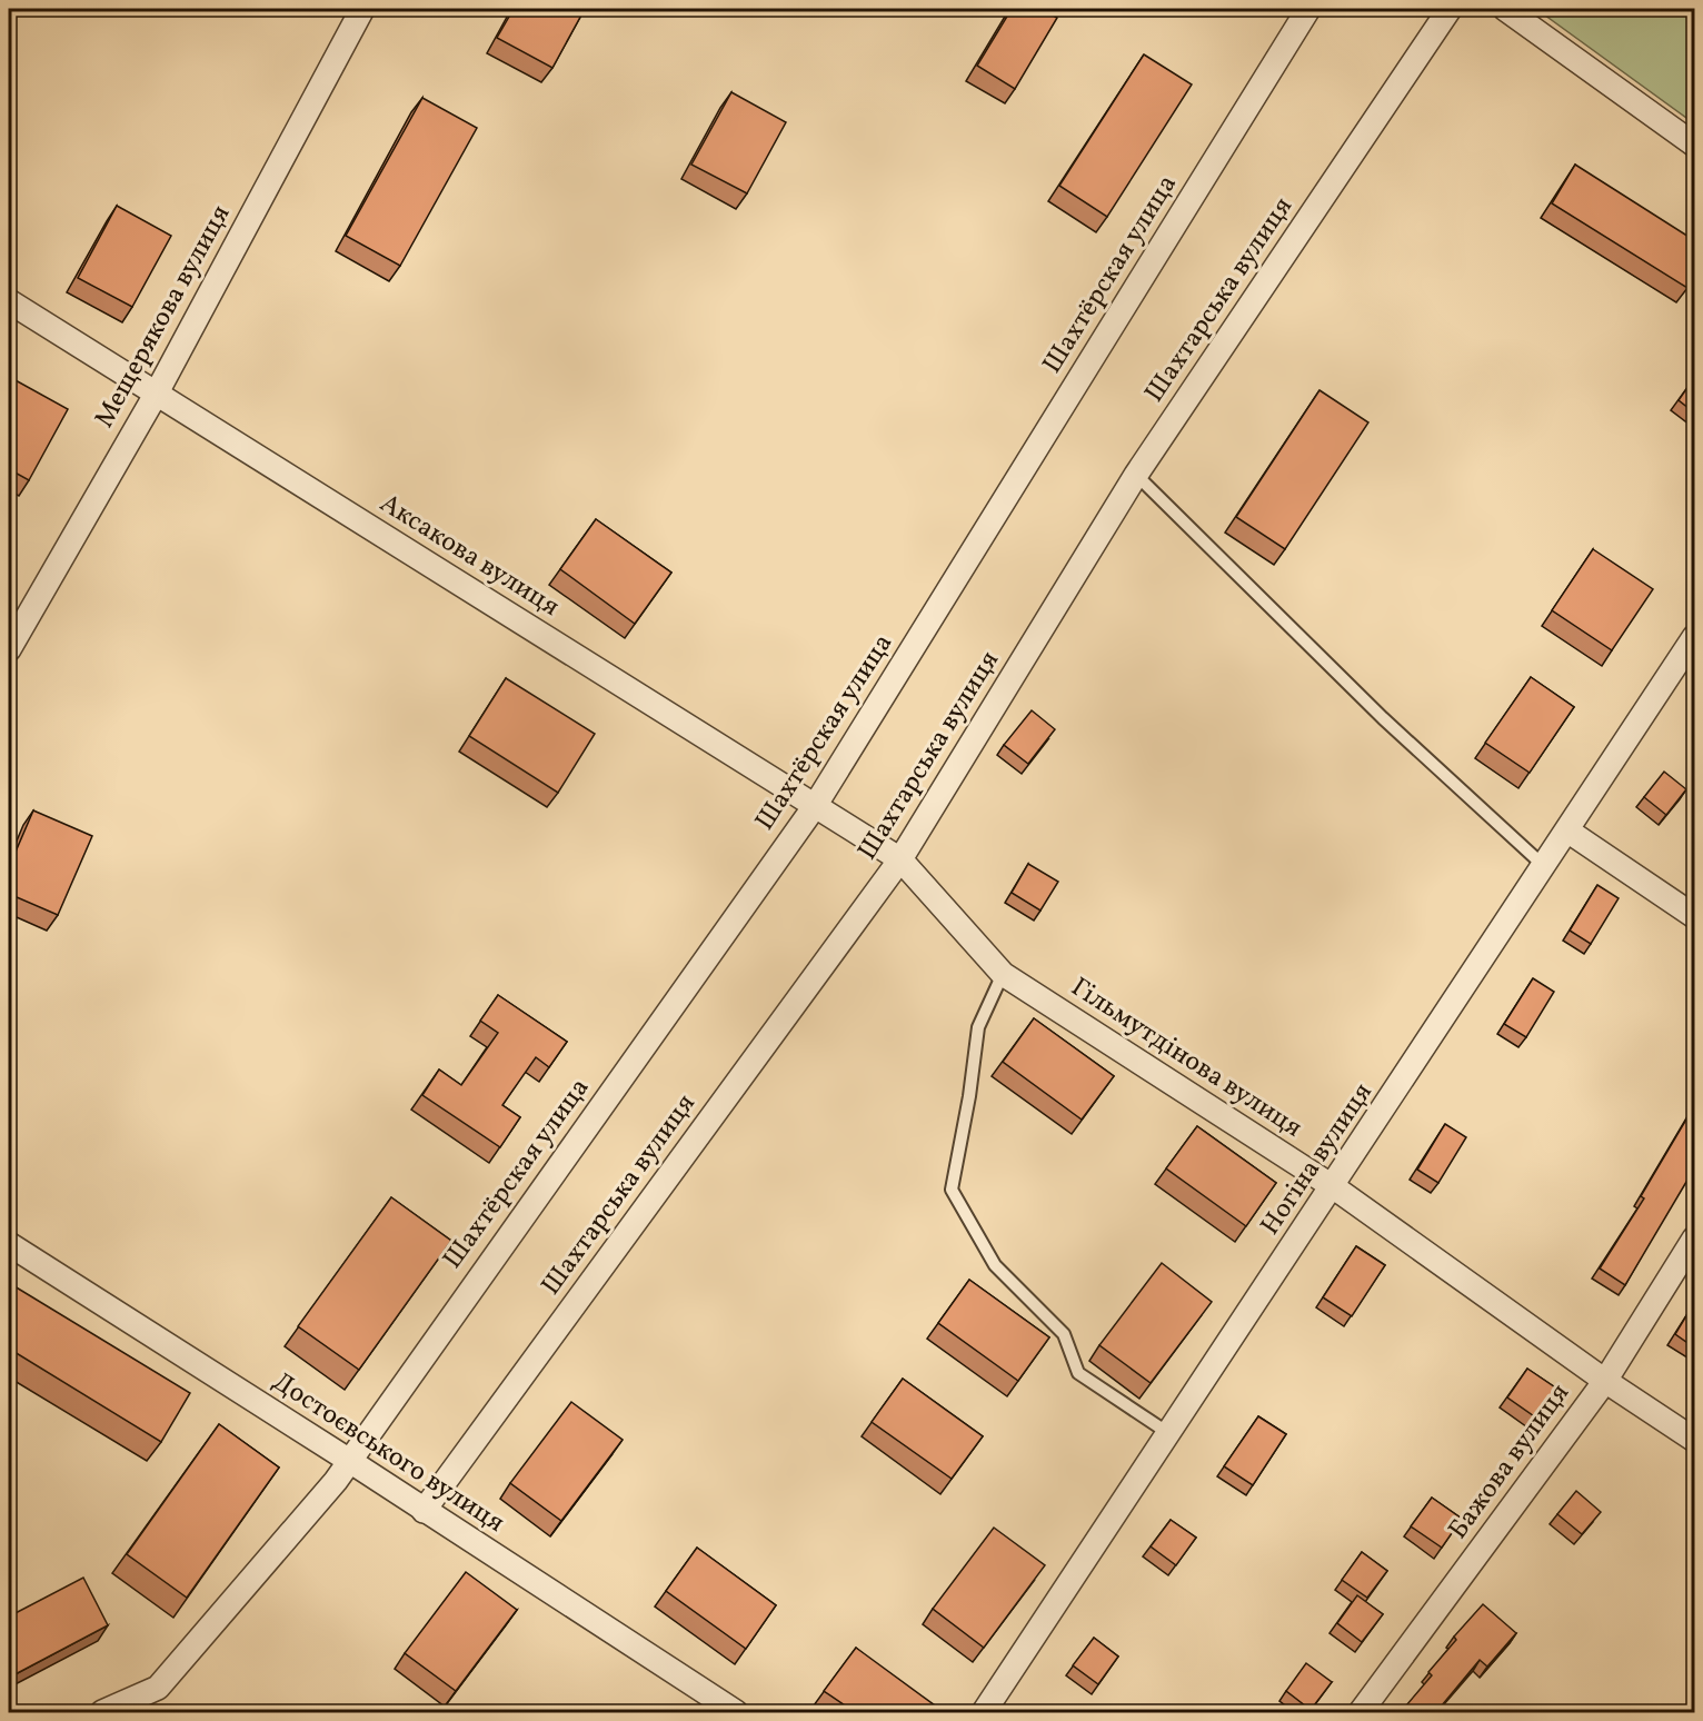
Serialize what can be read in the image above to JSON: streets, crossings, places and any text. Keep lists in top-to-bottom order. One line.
{"streets":{"street":["Шахтёрская улица","Шахтарська вулиця","Мещерякова вулиця","Аксакова вулиця","Гільмутдінова вулиця","Ногіна вулиця","Достоєвського вулиця","Бажова вулиця"]},"crossings":[["Шахтёрская улица","Аксакова вулиця"],["Шахтёрская улица","Достоєвського вулиця"],["Шахтарська вулиця","Аксакова вулиця"],["Шахтарська вулиця","Гільмутдінова вулиця"],["Шахтарська вулиця","Достоєвського вулиця"],["Мещерякова вулиця","Аксакова вулиця"],["Аксакова вулиця","Гільмутдінова вулиця"],["Гільмутдінова вулиця","Ногіна вулиця"],["Гільмутдінова вулиця","Бажова вулиця"]]}
